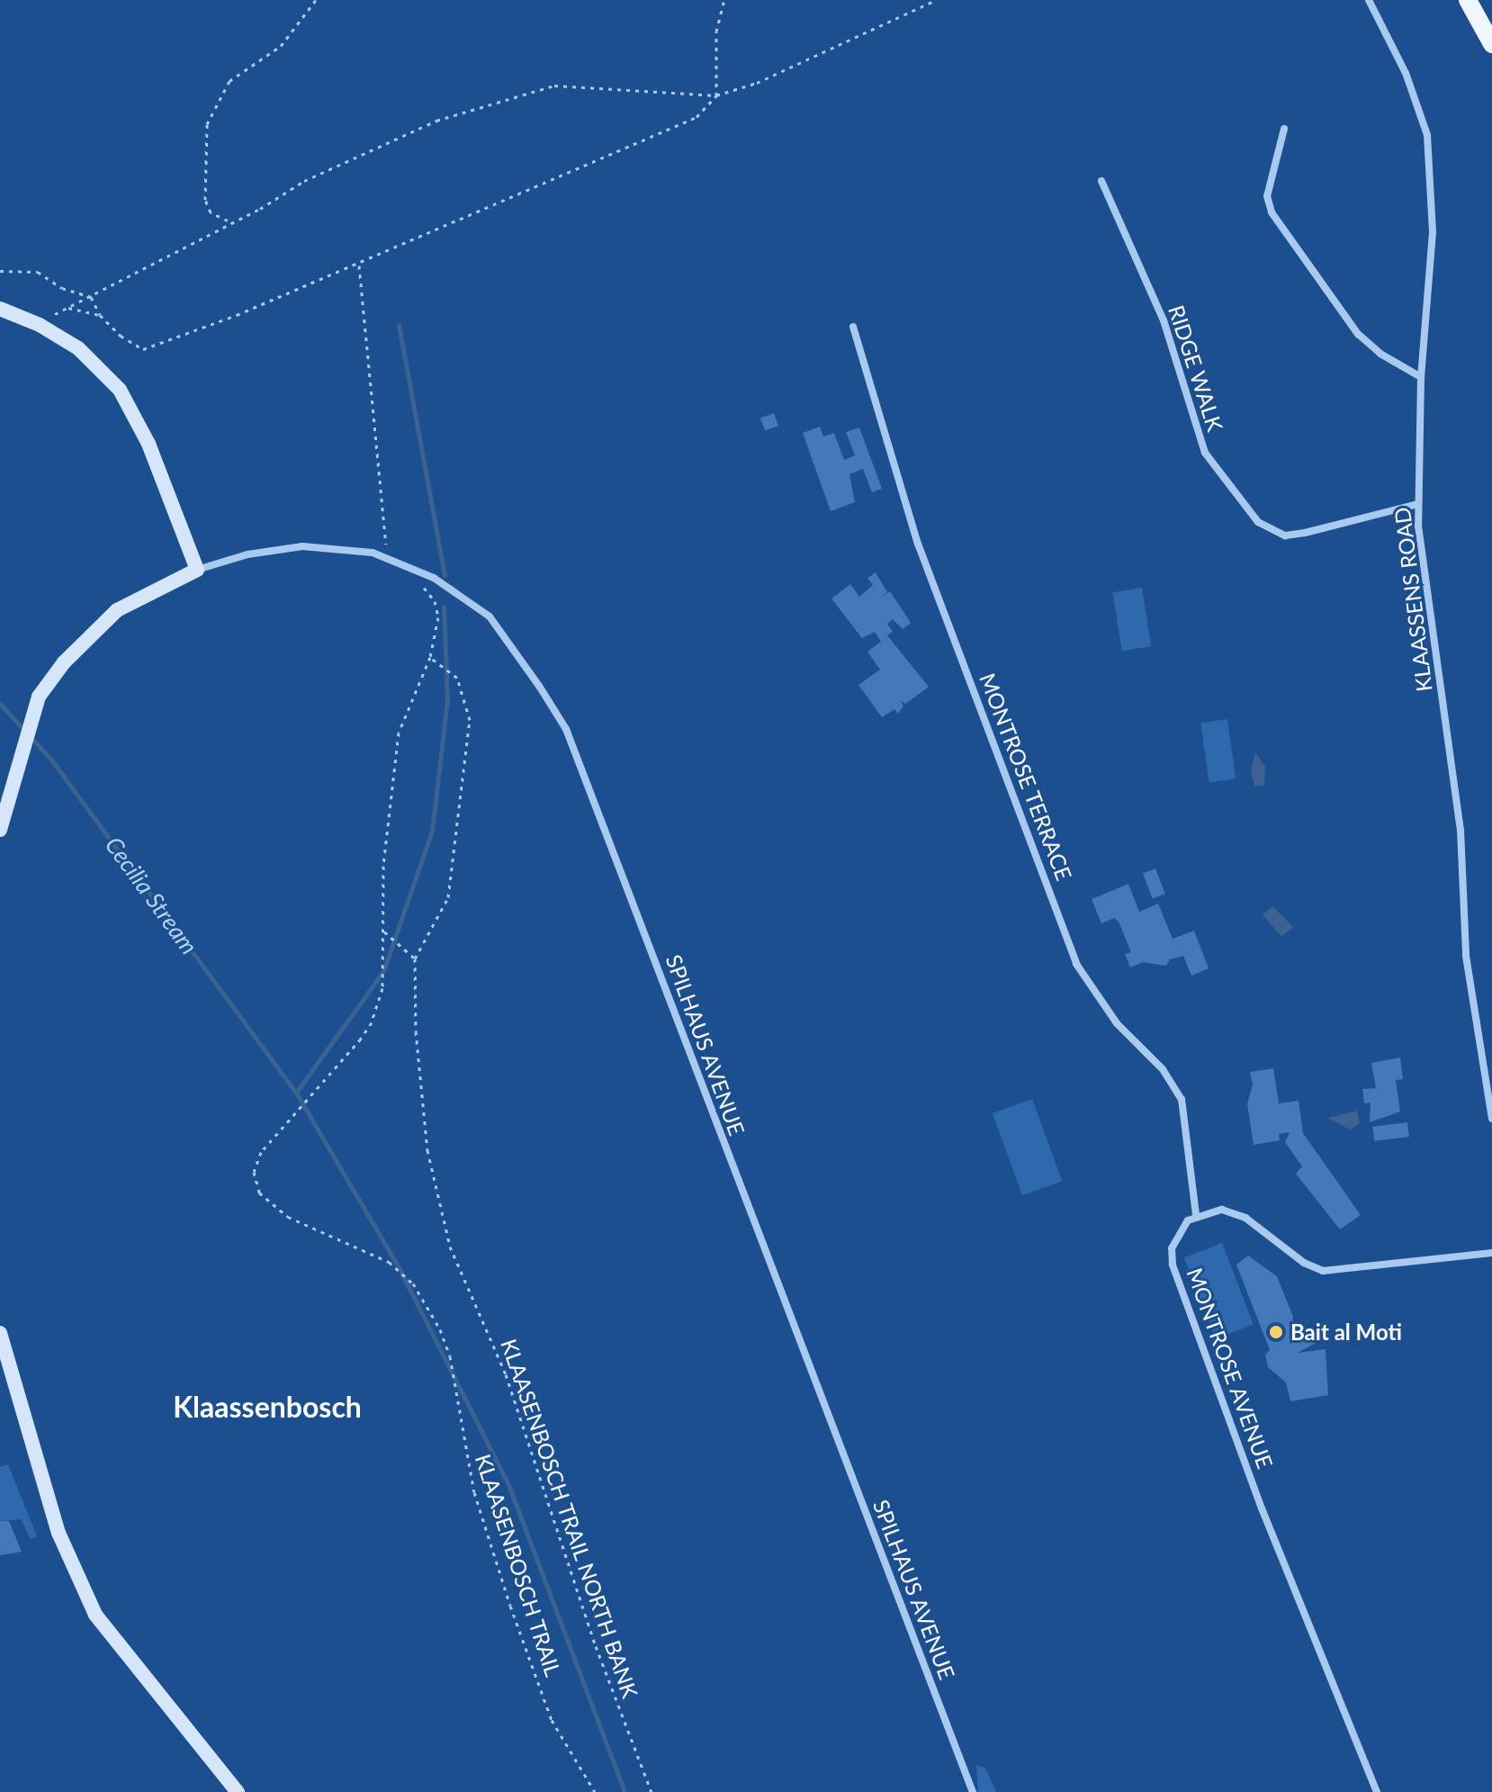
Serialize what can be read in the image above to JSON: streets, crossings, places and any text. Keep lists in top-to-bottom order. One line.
{"streets":{"street":["RIDGE WALK","KLAASSENS ROAD","MONTROSE TERRACE","SPILHAUS AVENUE","MONTROSE AVENUE"],"path":["KLAASENBOSCH TRAIL NORTH BANK","KLAASENBOSCH TRAIL"]},"crossings":[["RIDGE WALK","KLAASSENS ROAD"],["MONTROSE TERRACE","MONTROSE AVENUE"]],"districts":["Klaassenbosch"],"water":["Cecilia Stream"],"places":["Bait al Moti"]}
